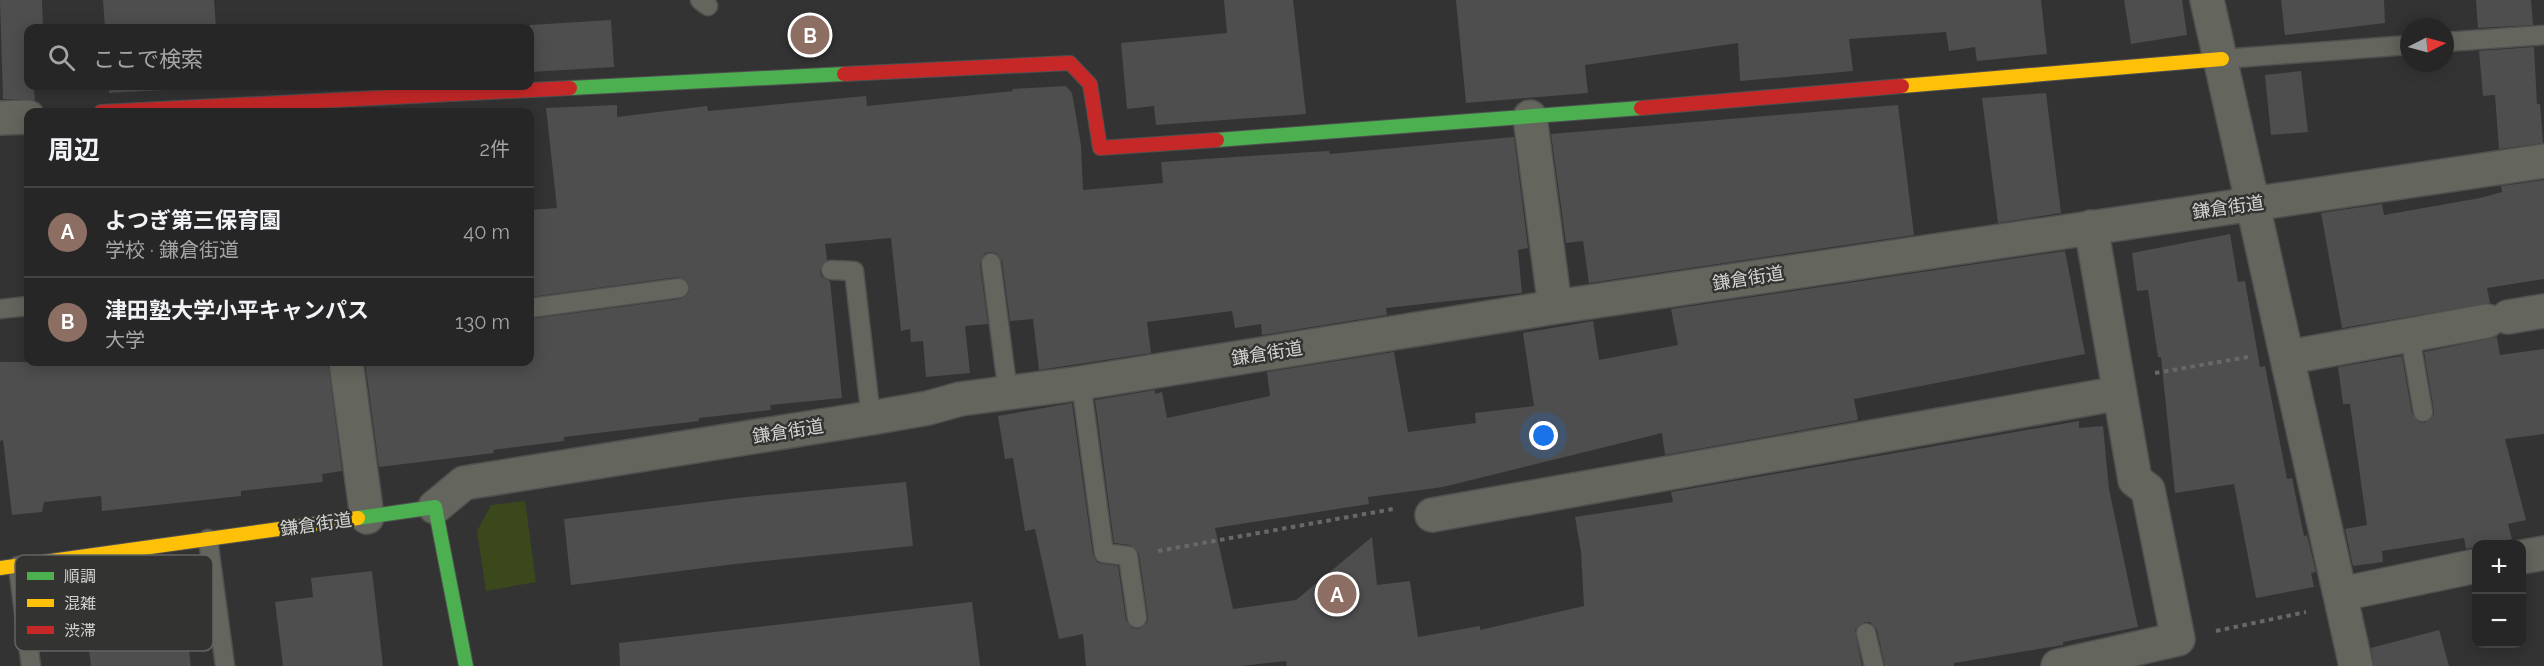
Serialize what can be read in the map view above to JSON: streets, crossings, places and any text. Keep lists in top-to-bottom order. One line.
{"streets":{"street":["鎌倉街道"]},"legend":["順調","混雑","渋滞"],"north":"right","page":{"pins":["B","A"],"search":"ここで検索","heading":["周辺","2件"],"list":[{"mark":"A","name":"よつぎ第三保育園","note":"学校 · 鎌倉街道","value":"40 m"},{"mark":"B","name":"津田塾大学小平キャンパス","note":"大学","value":"130 m"}],"map_buttons":["+","−"]}}
